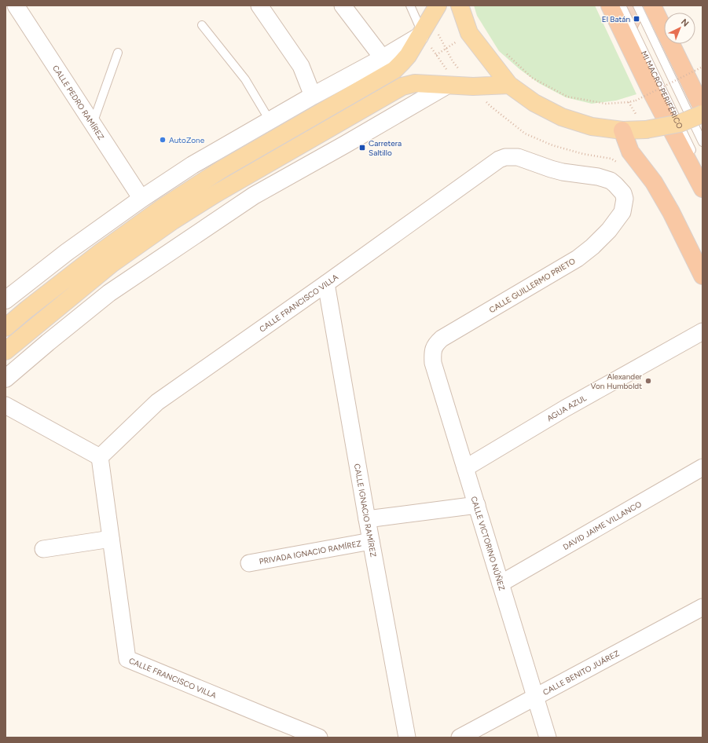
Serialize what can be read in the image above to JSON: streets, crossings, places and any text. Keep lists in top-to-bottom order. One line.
{"streets":{"street":["CALLE PEDRO RAMÍREZ","CALLE GUILLERMO PRIETO","CALLE FRANCISCO VILLA","AGUA AZUL","CALLE IGNACIO RAMÍREZ","DAVID JAIME VILLANCO","CALLE VICTORINO NÚÑEZ","PRIVADA IGNACIO RAMÍREZ","CALLE BENITO JUÁREZ"],"lane":["MI MACRO PERIFÉRICO"]},"crossings":[["CALLE GUILLERMO PRIETO","CALLE FRANCISCO VILLA"],["CALLE GUILLERMO PRIETO","CALLE VICTORINO NÚÑEZ"],["CALLE FRANCISCO VILLA","CALLE IGNACIO RAMÍREZ"],["AGUA AZUL","CALLE VICTORINO NÚÑEZ"],["CALLE IGNACIO RAMÍREZ","PRIVADA IGNACIO RAMÍREZ"],["DAVID JAIME VILLANCO","CALLE VICTORINO NÚÑEZ"],["CALLE VICTORINO NÚÑEZ","CALLE BENITO JUÁREZ"]],"places":{"transit":["El Batán","Carretera Saltillo"],"other":["AutoZone","Alexander Von Humboldt"]},"north":"top right"}
